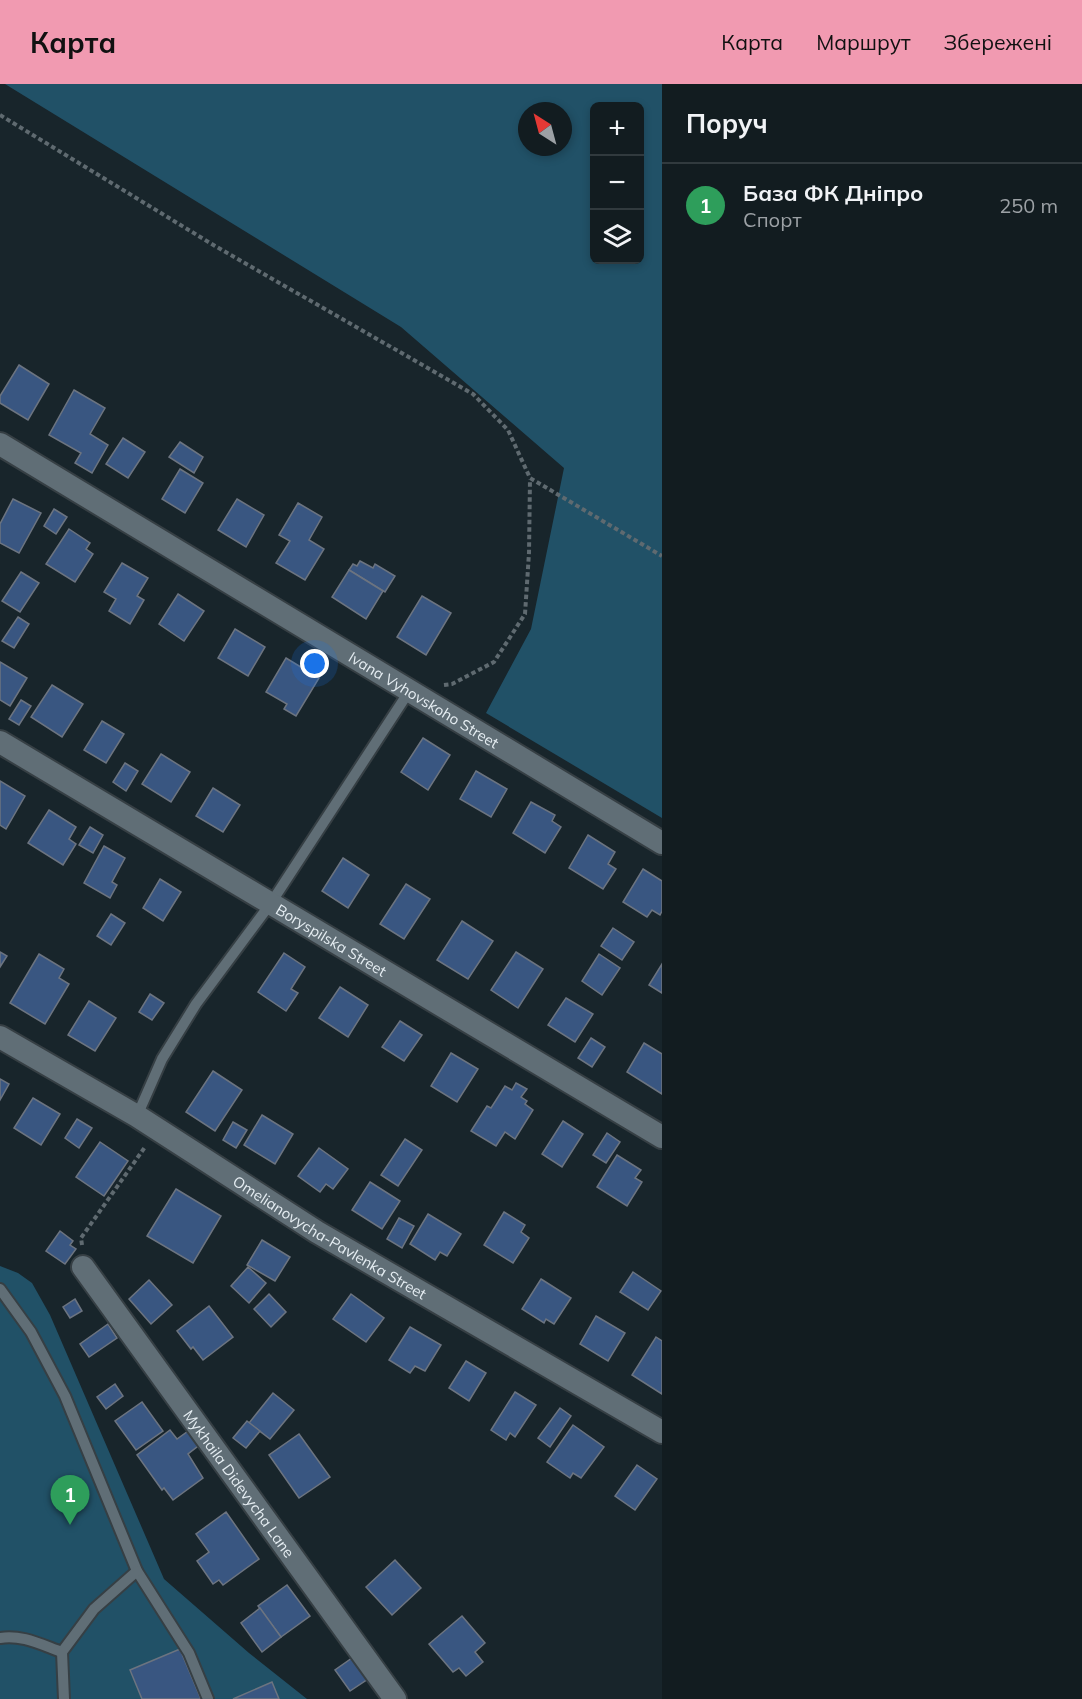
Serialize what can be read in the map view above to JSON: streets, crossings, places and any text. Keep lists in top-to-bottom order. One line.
{"streets":{"street":["Ivana Vyhovskoho Street","Boryspilska Street","Omelianovycha-Pavlenka Street","Mykhaila Didevycha Lane"]},"north":"top left","page":{"header":"Карта","nav":["Карта","Маршрут","Збережені"],"heading":"Поруч","map_buttons":["+","−"],"list":[{"mark":"1","name":"База ФК Дніпро","note":"Спорт","value":"250 m"}],"pins":"1"}}
